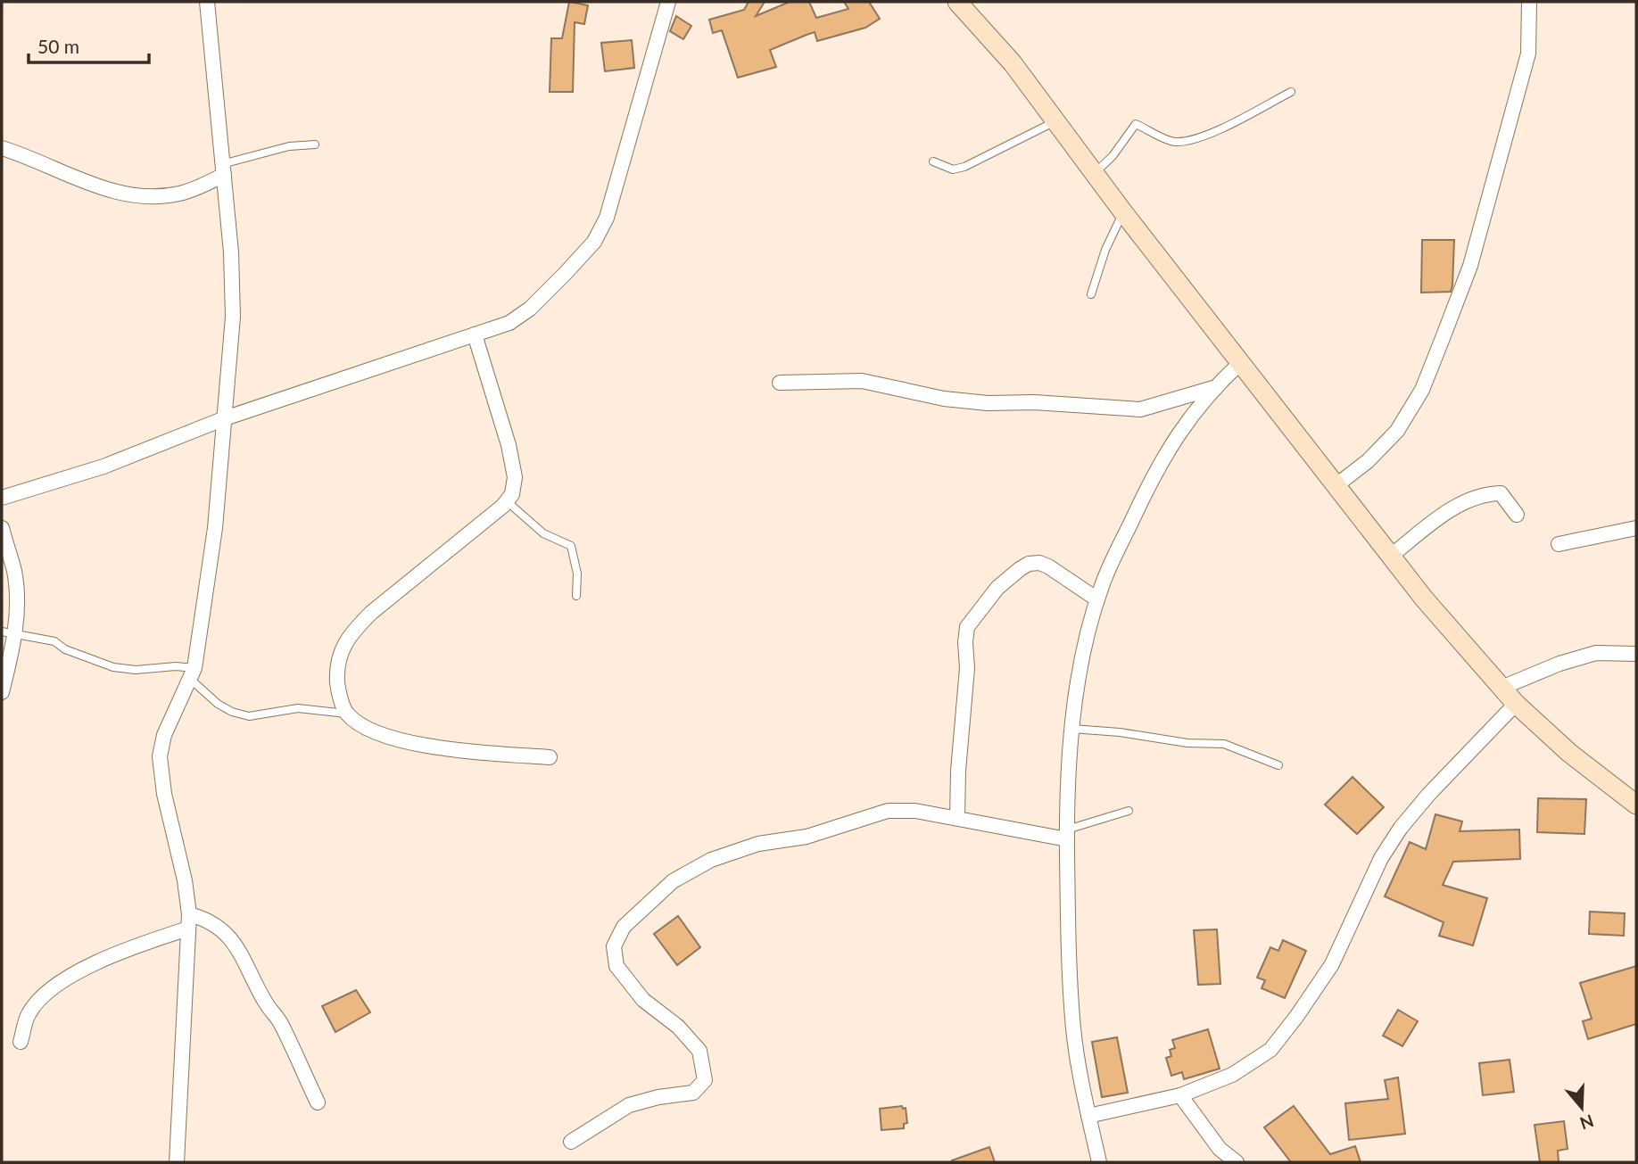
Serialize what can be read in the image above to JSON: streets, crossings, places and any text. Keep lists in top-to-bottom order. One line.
{"scale_bar":"50 m","north":"bottom"}
